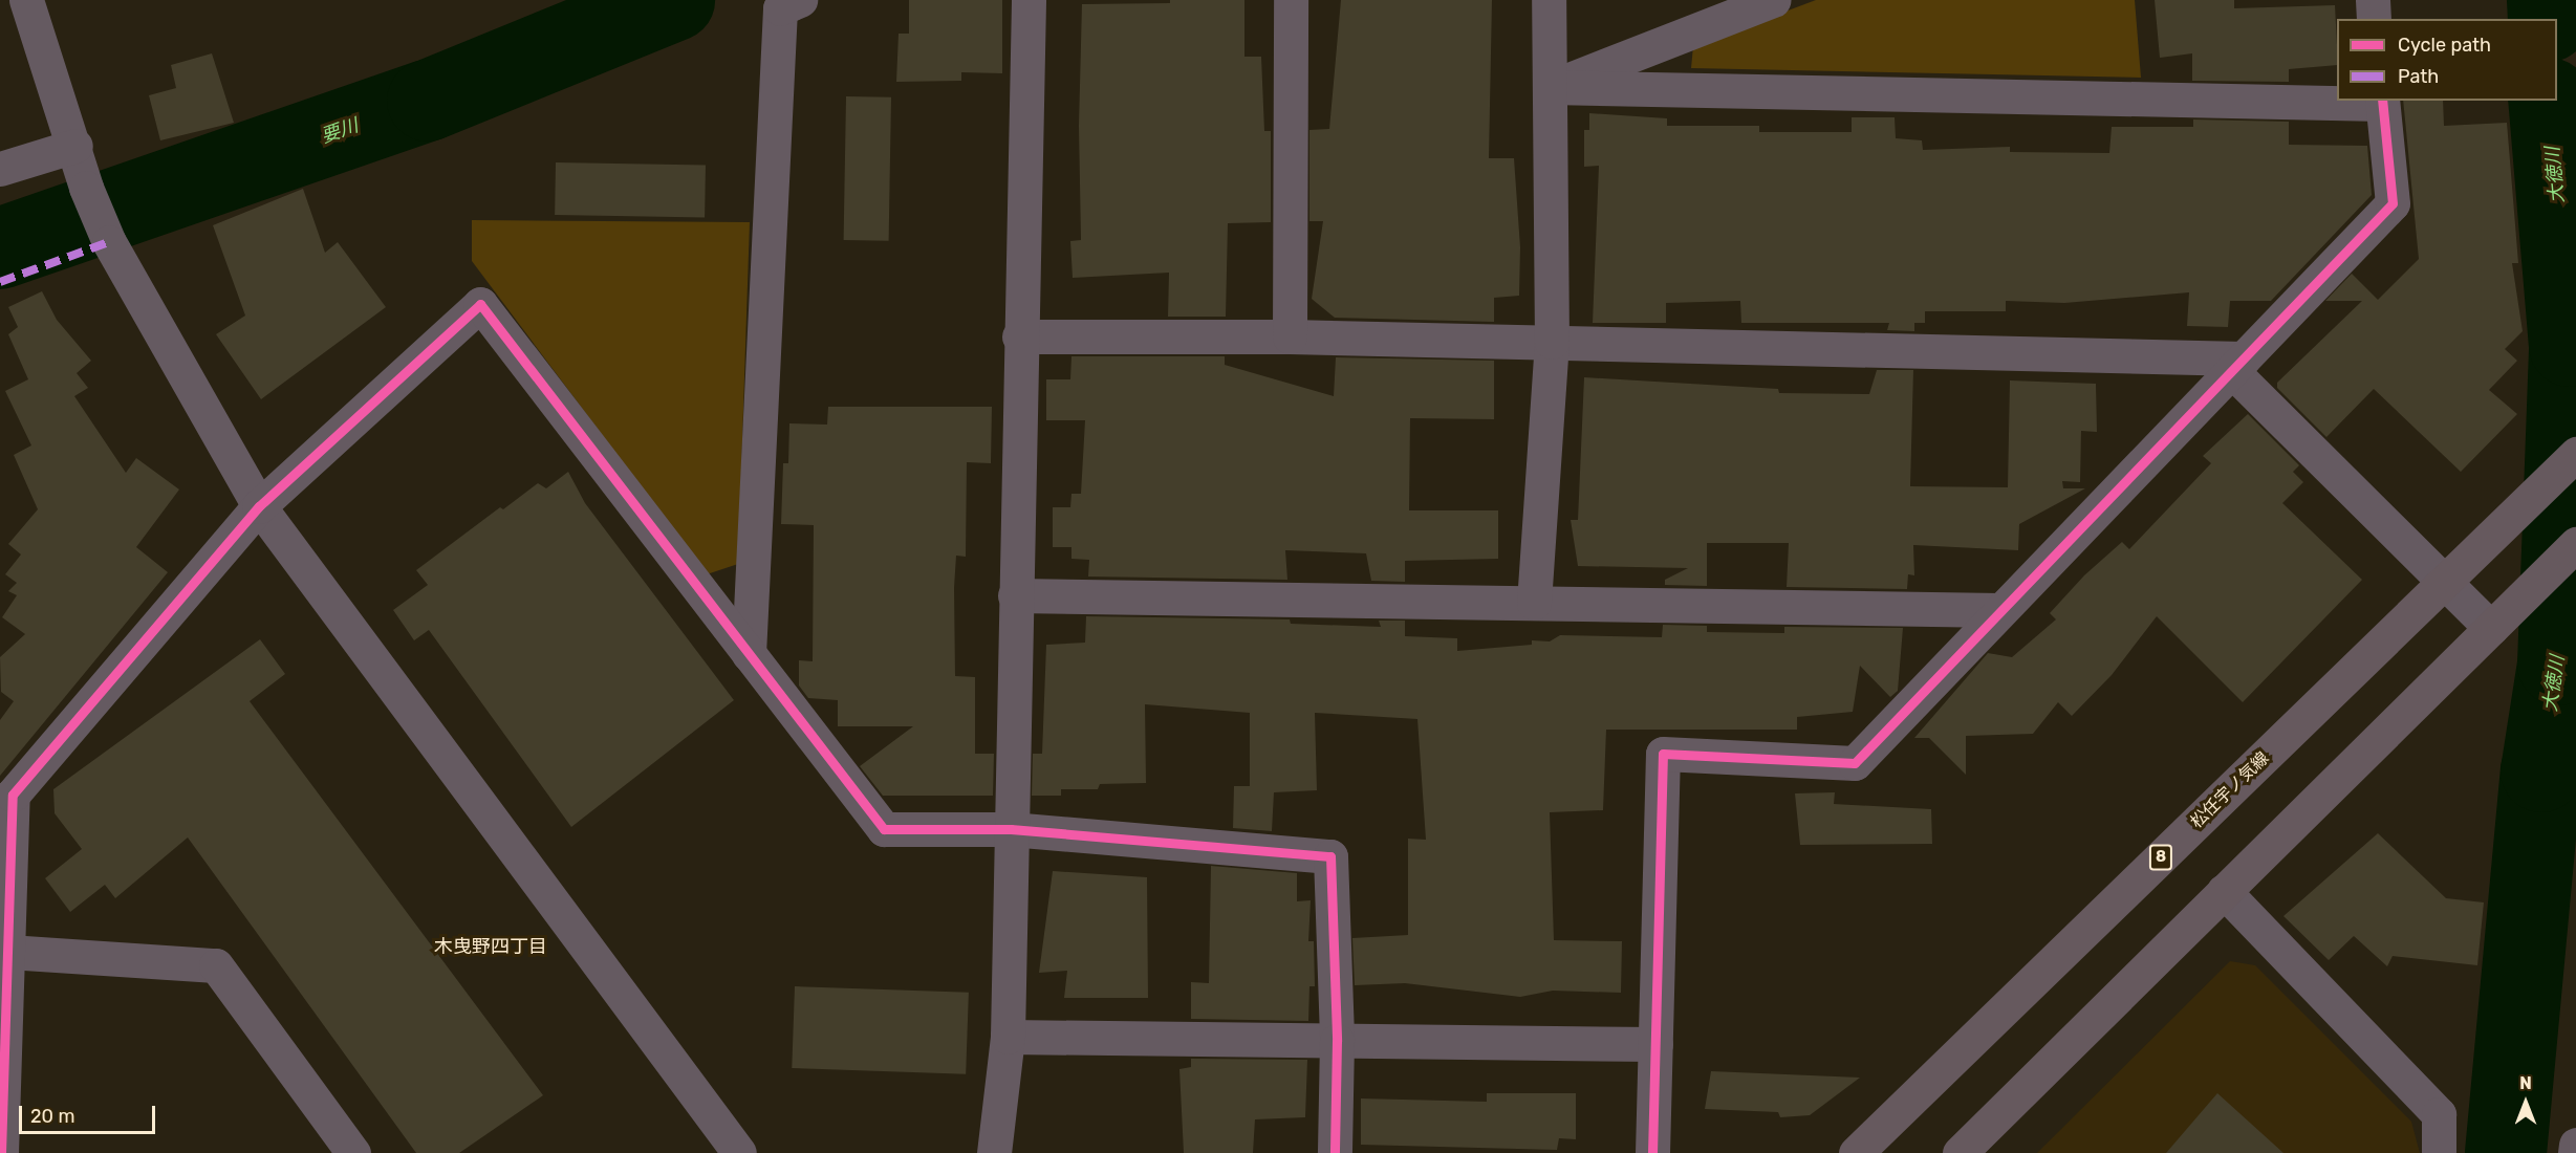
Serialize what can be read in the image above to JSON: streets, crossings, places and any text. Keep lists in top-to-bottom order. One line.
{"streets":{"main road":["松任宇ノ気線","8"]},"districts":["木曳野四丁目"],"water":["要川","大徳川"],"legend":["Cycle path","Path"],"scale_bar":"20 m","north":"top"}
